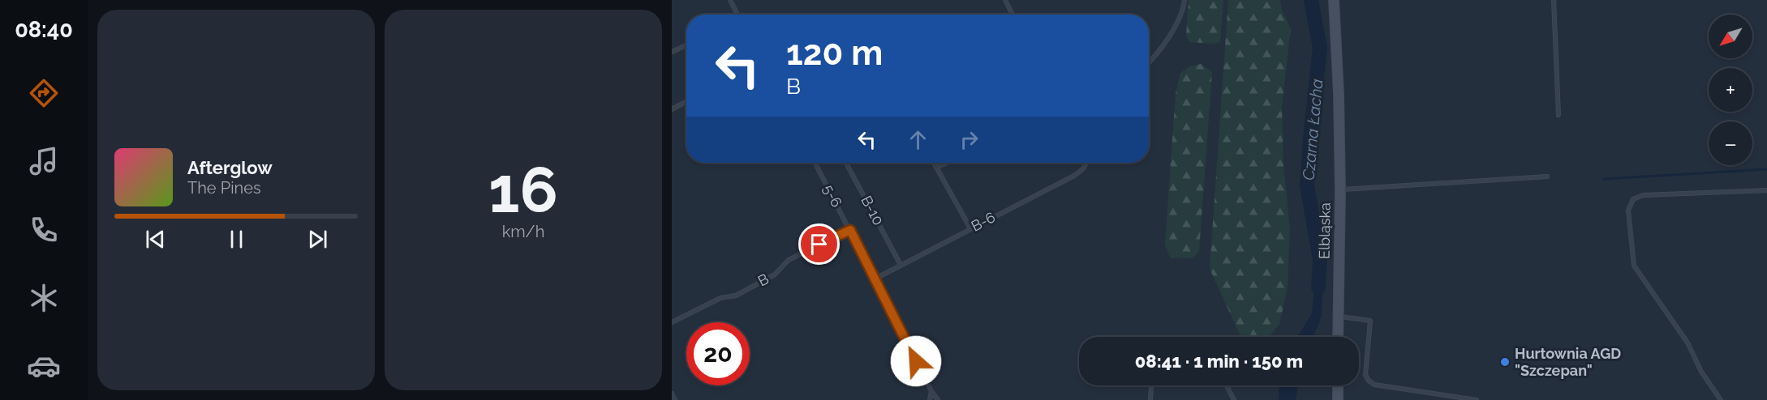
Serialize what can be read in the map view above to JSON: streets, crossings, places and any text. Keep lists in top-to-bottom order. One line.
{"streets":{"main road":["Elbląska"],"lane":["5-6","B-10","B-6","B"]},"crossings":[["5-6","B-6"],["5-6","B"],["B-10","B-6"]],"water":["Czarna Łacha"],"places":["Hurtownia AGD \"Szczepan\""],"north":"bottom left","page":{"tabs":"08:40","tile":["16","km/h"],"map_buttons":["+","−"],"turn":["120 m","B"],"song":["Afterglow","The Pines"],"limit":"20","trip":"08:41 · 1 min · 150 m"}}
